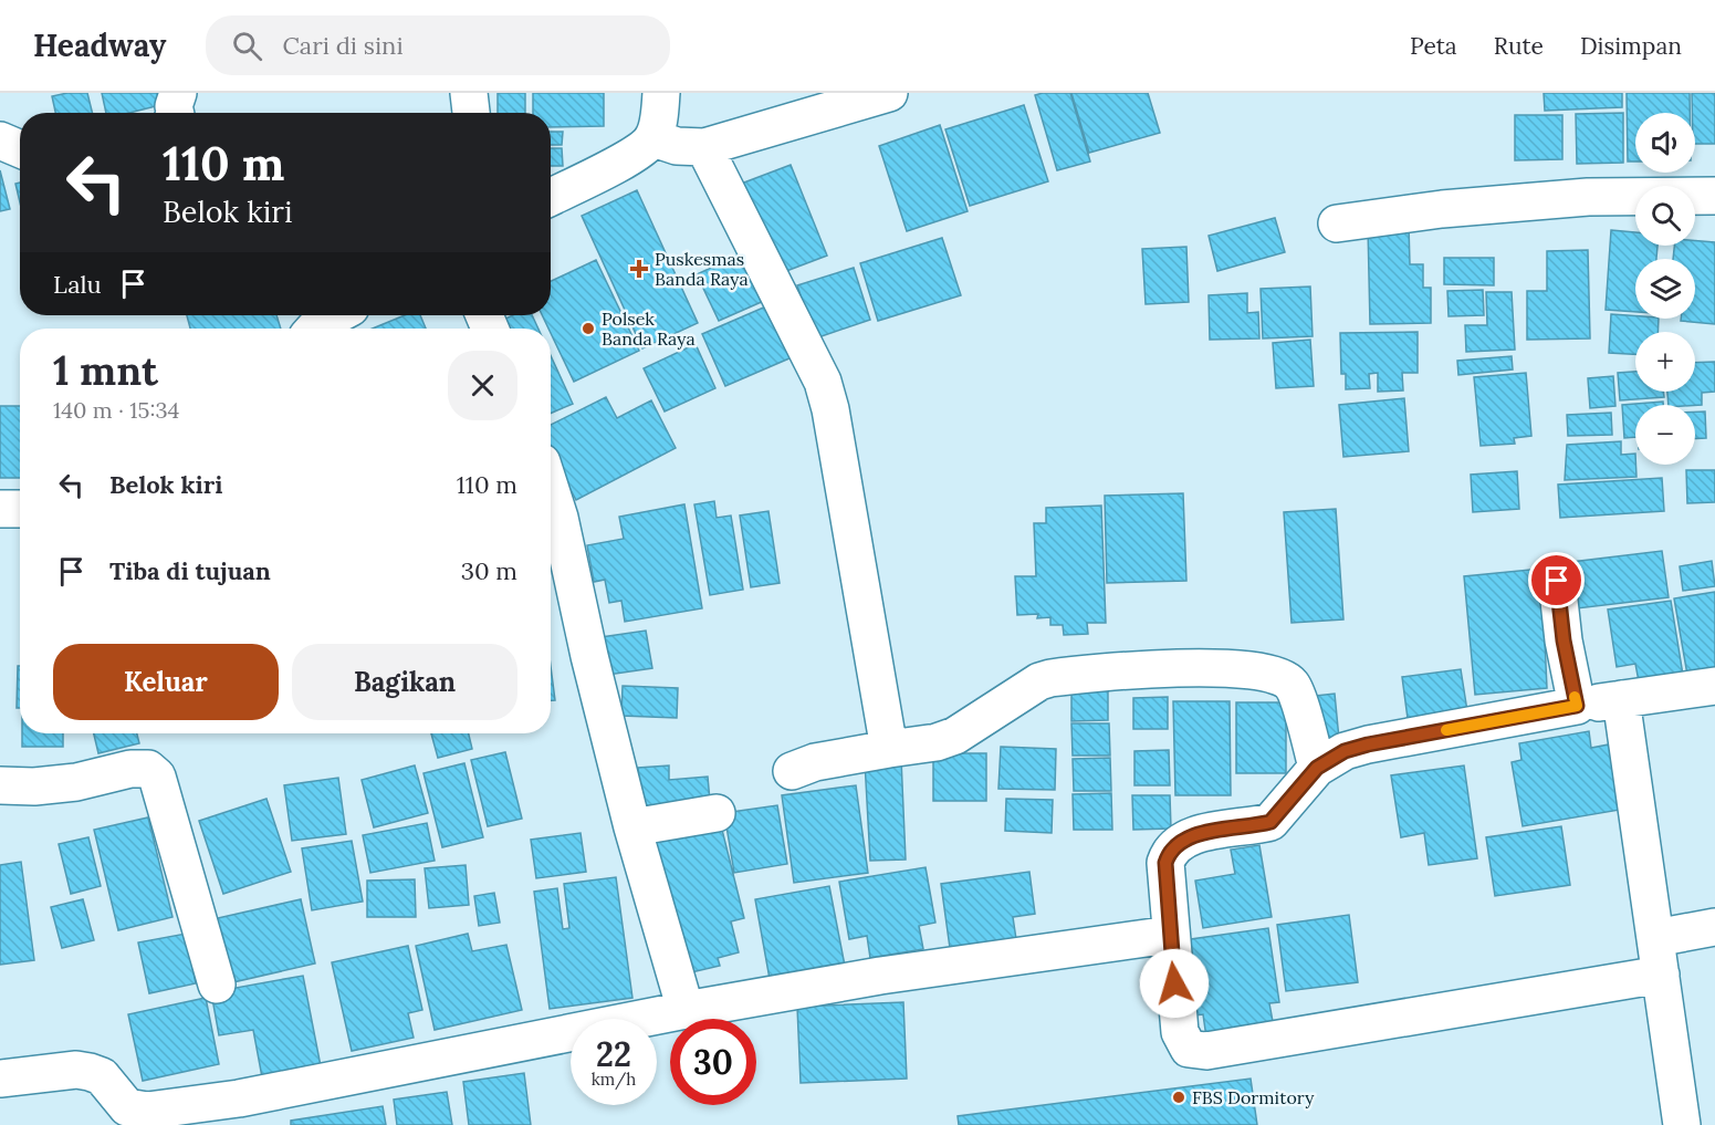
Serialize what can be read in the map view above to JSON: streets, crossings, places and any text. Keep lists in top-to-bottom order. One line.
{"places":{"health":["Puskesmas Banda Raya"],"other":["Polsek Banda Raya","FBS Dormitory"]},"page":{"header":"Headway","search":"Cari di sini","nav":["Peta","Rute","Disimpan"],"map_buttons":["+","−"],"turn":["110 m","Belok kiri"],"then":"Lalu","heading":["1 mnt","140 m · 15:34"],"list":[{"name":"Belok kiri","value":"110 m"},{"name":"Tiba di tujuan","value":"30 m"}],"buttons":["Keluar","Bagikan"],"speed":"22 km/h","limit":"30"}}
